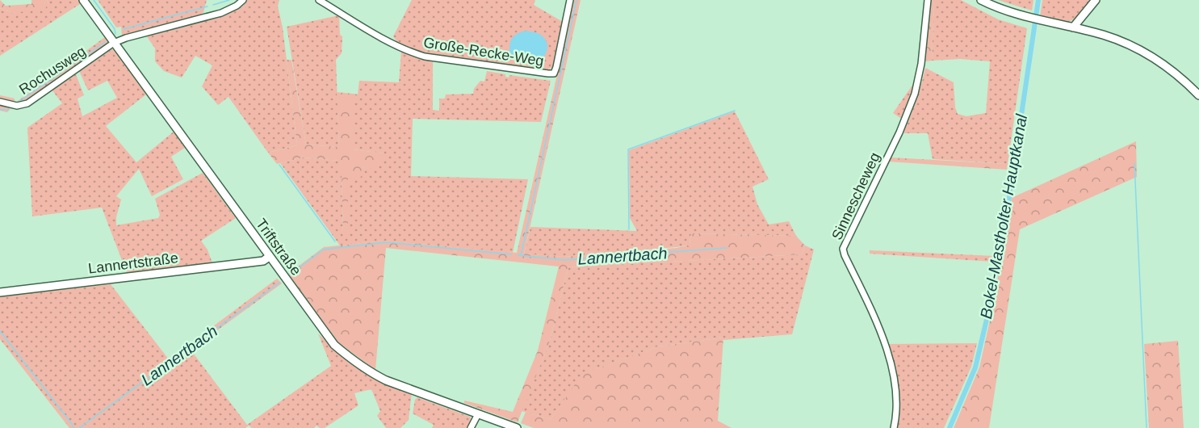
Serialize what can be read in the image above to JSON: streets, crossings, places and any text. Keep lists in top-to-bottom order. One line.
{"streets":{"street":["Große-Recke-Weg","Rochusweg","Sinnescheweg","Triftstraße","Lannertstraße"]},"crossings":[["Rochusweg","Triftstraße"],["Triftstraße","Lannertstraße"]],"water":["Bokel-Mastholter Hauptkanal","Lannertbach"]}
